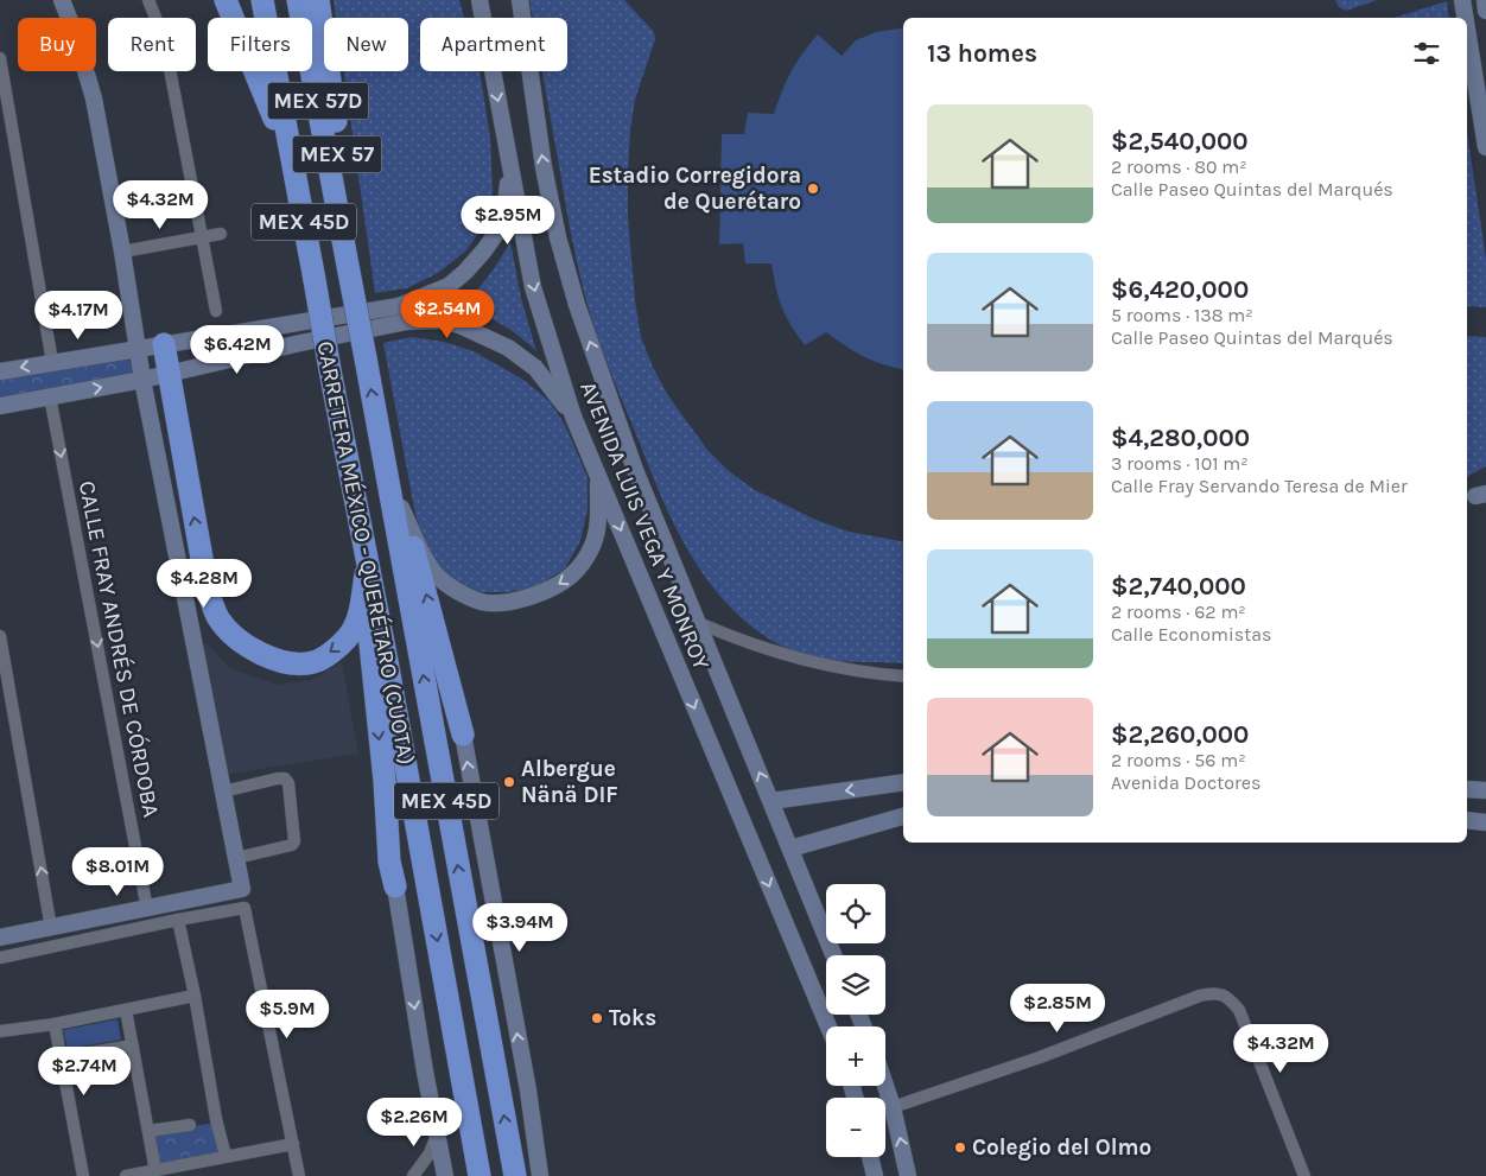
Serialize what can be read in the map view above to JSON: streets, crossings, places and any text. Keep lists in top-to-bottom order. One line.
{"streets":{"highway":["MEX 57D","MEX 57","MEX 45D","CARRETERA MÉXICO - QUERÉTARO (CUOTA)"],"main road":["AVENIDA LUIS VEGA Y MONROY"],"street":["CALLE FRAY ANDRÉS DE CÓRDOBA"]},"places":["Estadio Corregidora de Querétaro","Albergue Nänä DIF","Toks","Colegio del Olmo"],"page":{"chip":["Buy","Rent","Filters","New","Apartment"],"heading":"13 homes","list":[{"name":"$2,540,000","note":"2 rooms · 80 m² · Calle Paseo Quintas del Marqués"},{"name":"$6,420,000","note":"5 rooms · 138 m² · Calle Paseo Quintas del Marqués"},{"name":"$4,280,000","note":"3 rooms · 101 m² · Calle Fray Servando Teresa de Mier"},{"name":"$2,740,000","note":"2 rooms · 62 m² · Calle Economistas"},{"name":"$2,260,000","note":"2 rooms · 56 m² · Avenida Doctores"}],"price":["$4.32M","$2.95M","$2.54M","$4.17M","$6.42M","$4.28M","$8.01M","$3.94M","$2.85M","$5.9M","$4.32M","$2.74M","$2.26M"],"map_buttons":["+","−"]}}
